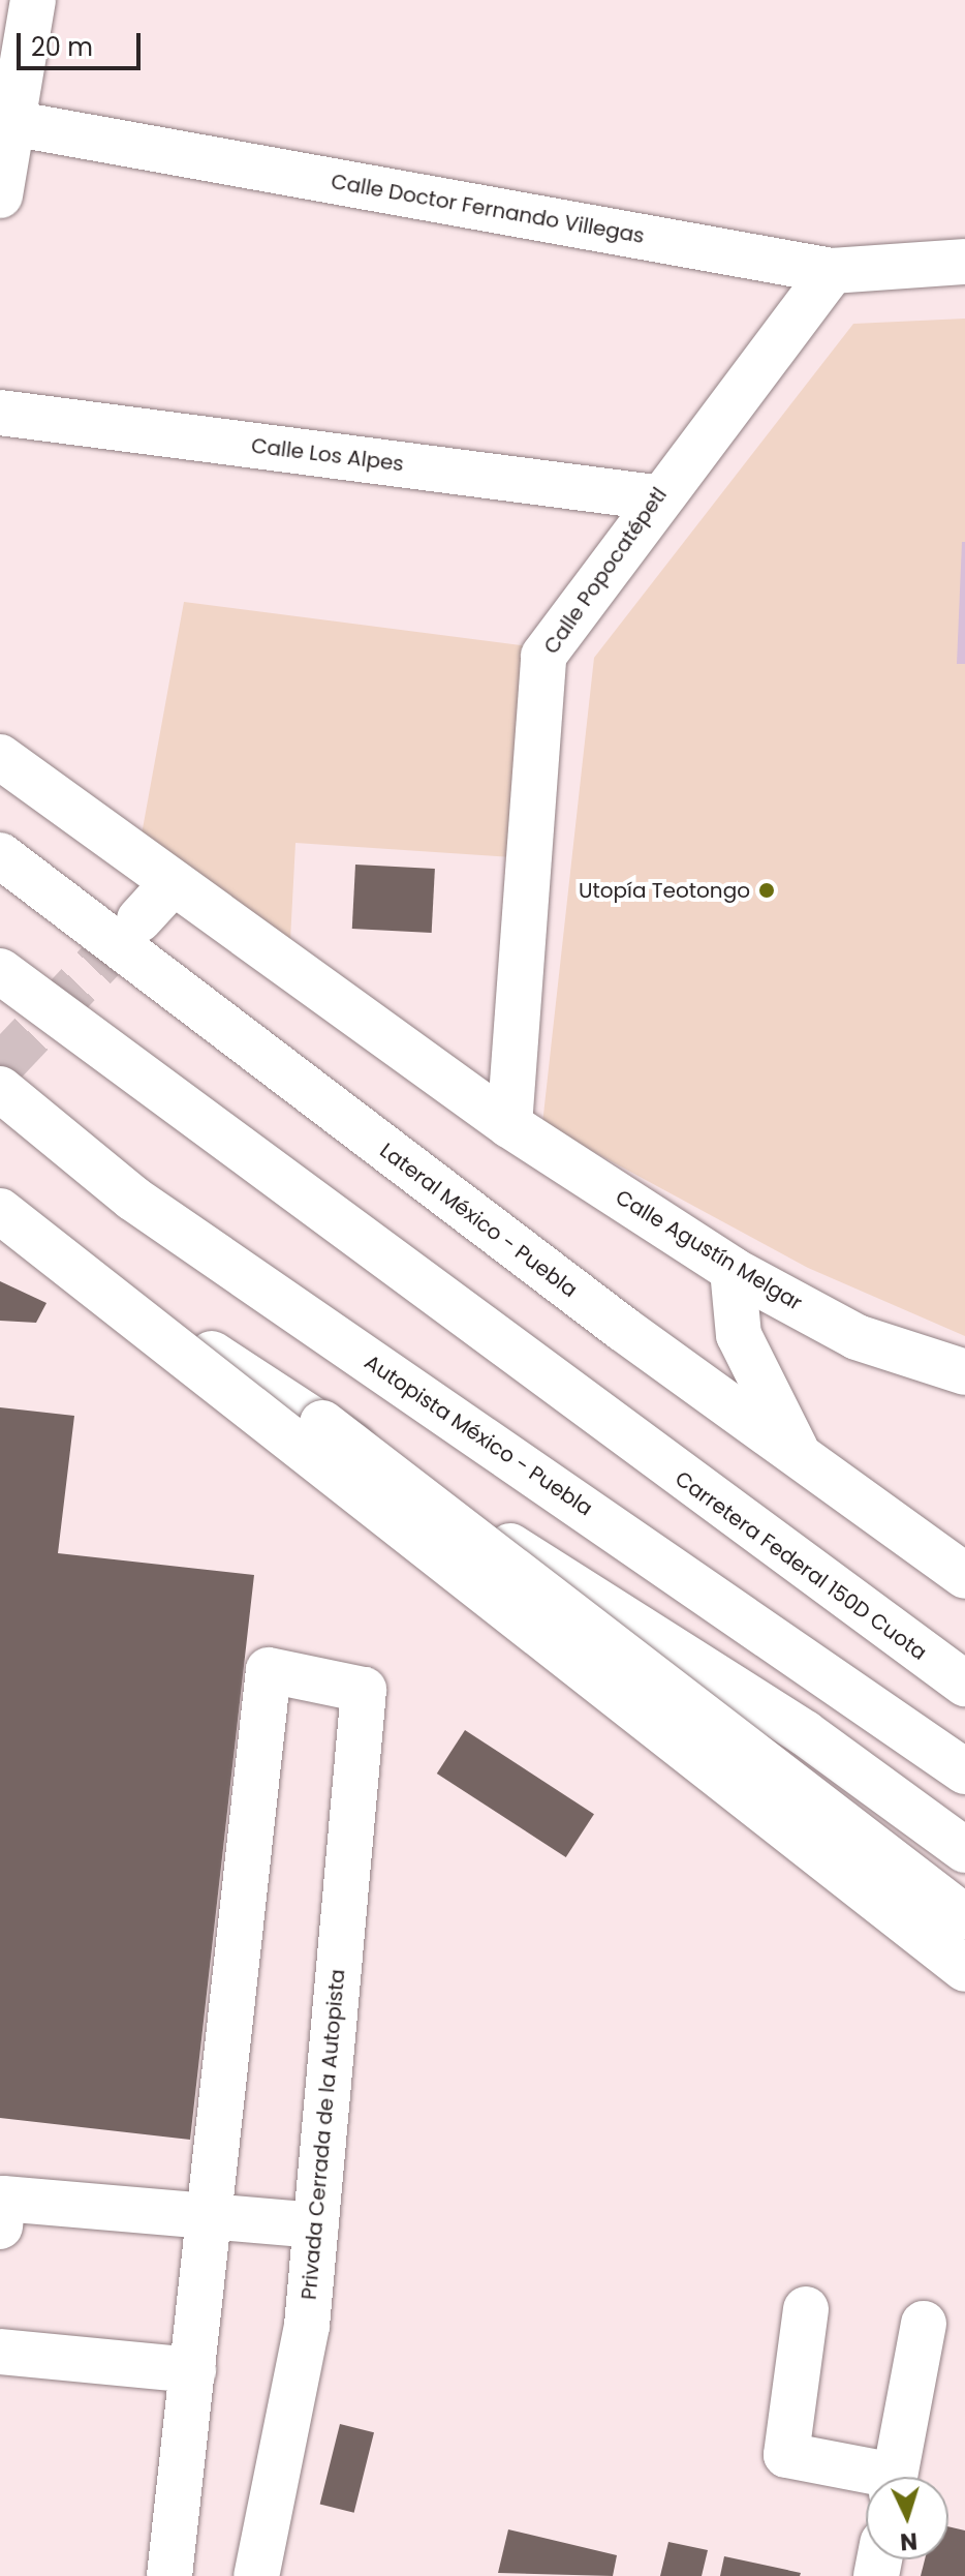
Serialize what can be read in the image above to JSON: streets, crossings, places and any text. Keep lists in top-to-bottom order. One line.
{"streets":{"main road":["Calle Doctor Fernando Villegas","Calle Los Alpes","Calle Popocatépetl","Lateral México - Puebla","Calle Agustín Melgar","Autopista México - Puebla","Carretera Federal 150D Cuota","Privada Cerrada de la Autopista"]},"crossings":[["Calle Doctor Fernando Villegas","Calle Popocatépetl"],["Calle Los Alpes","Calle Popocatépetl"],["Calle Popocatépetl","Calle Agustín Melgar"]],"places":["Utopía Teotongo"],"scale_bar":"20 m","north":"bottom"}
